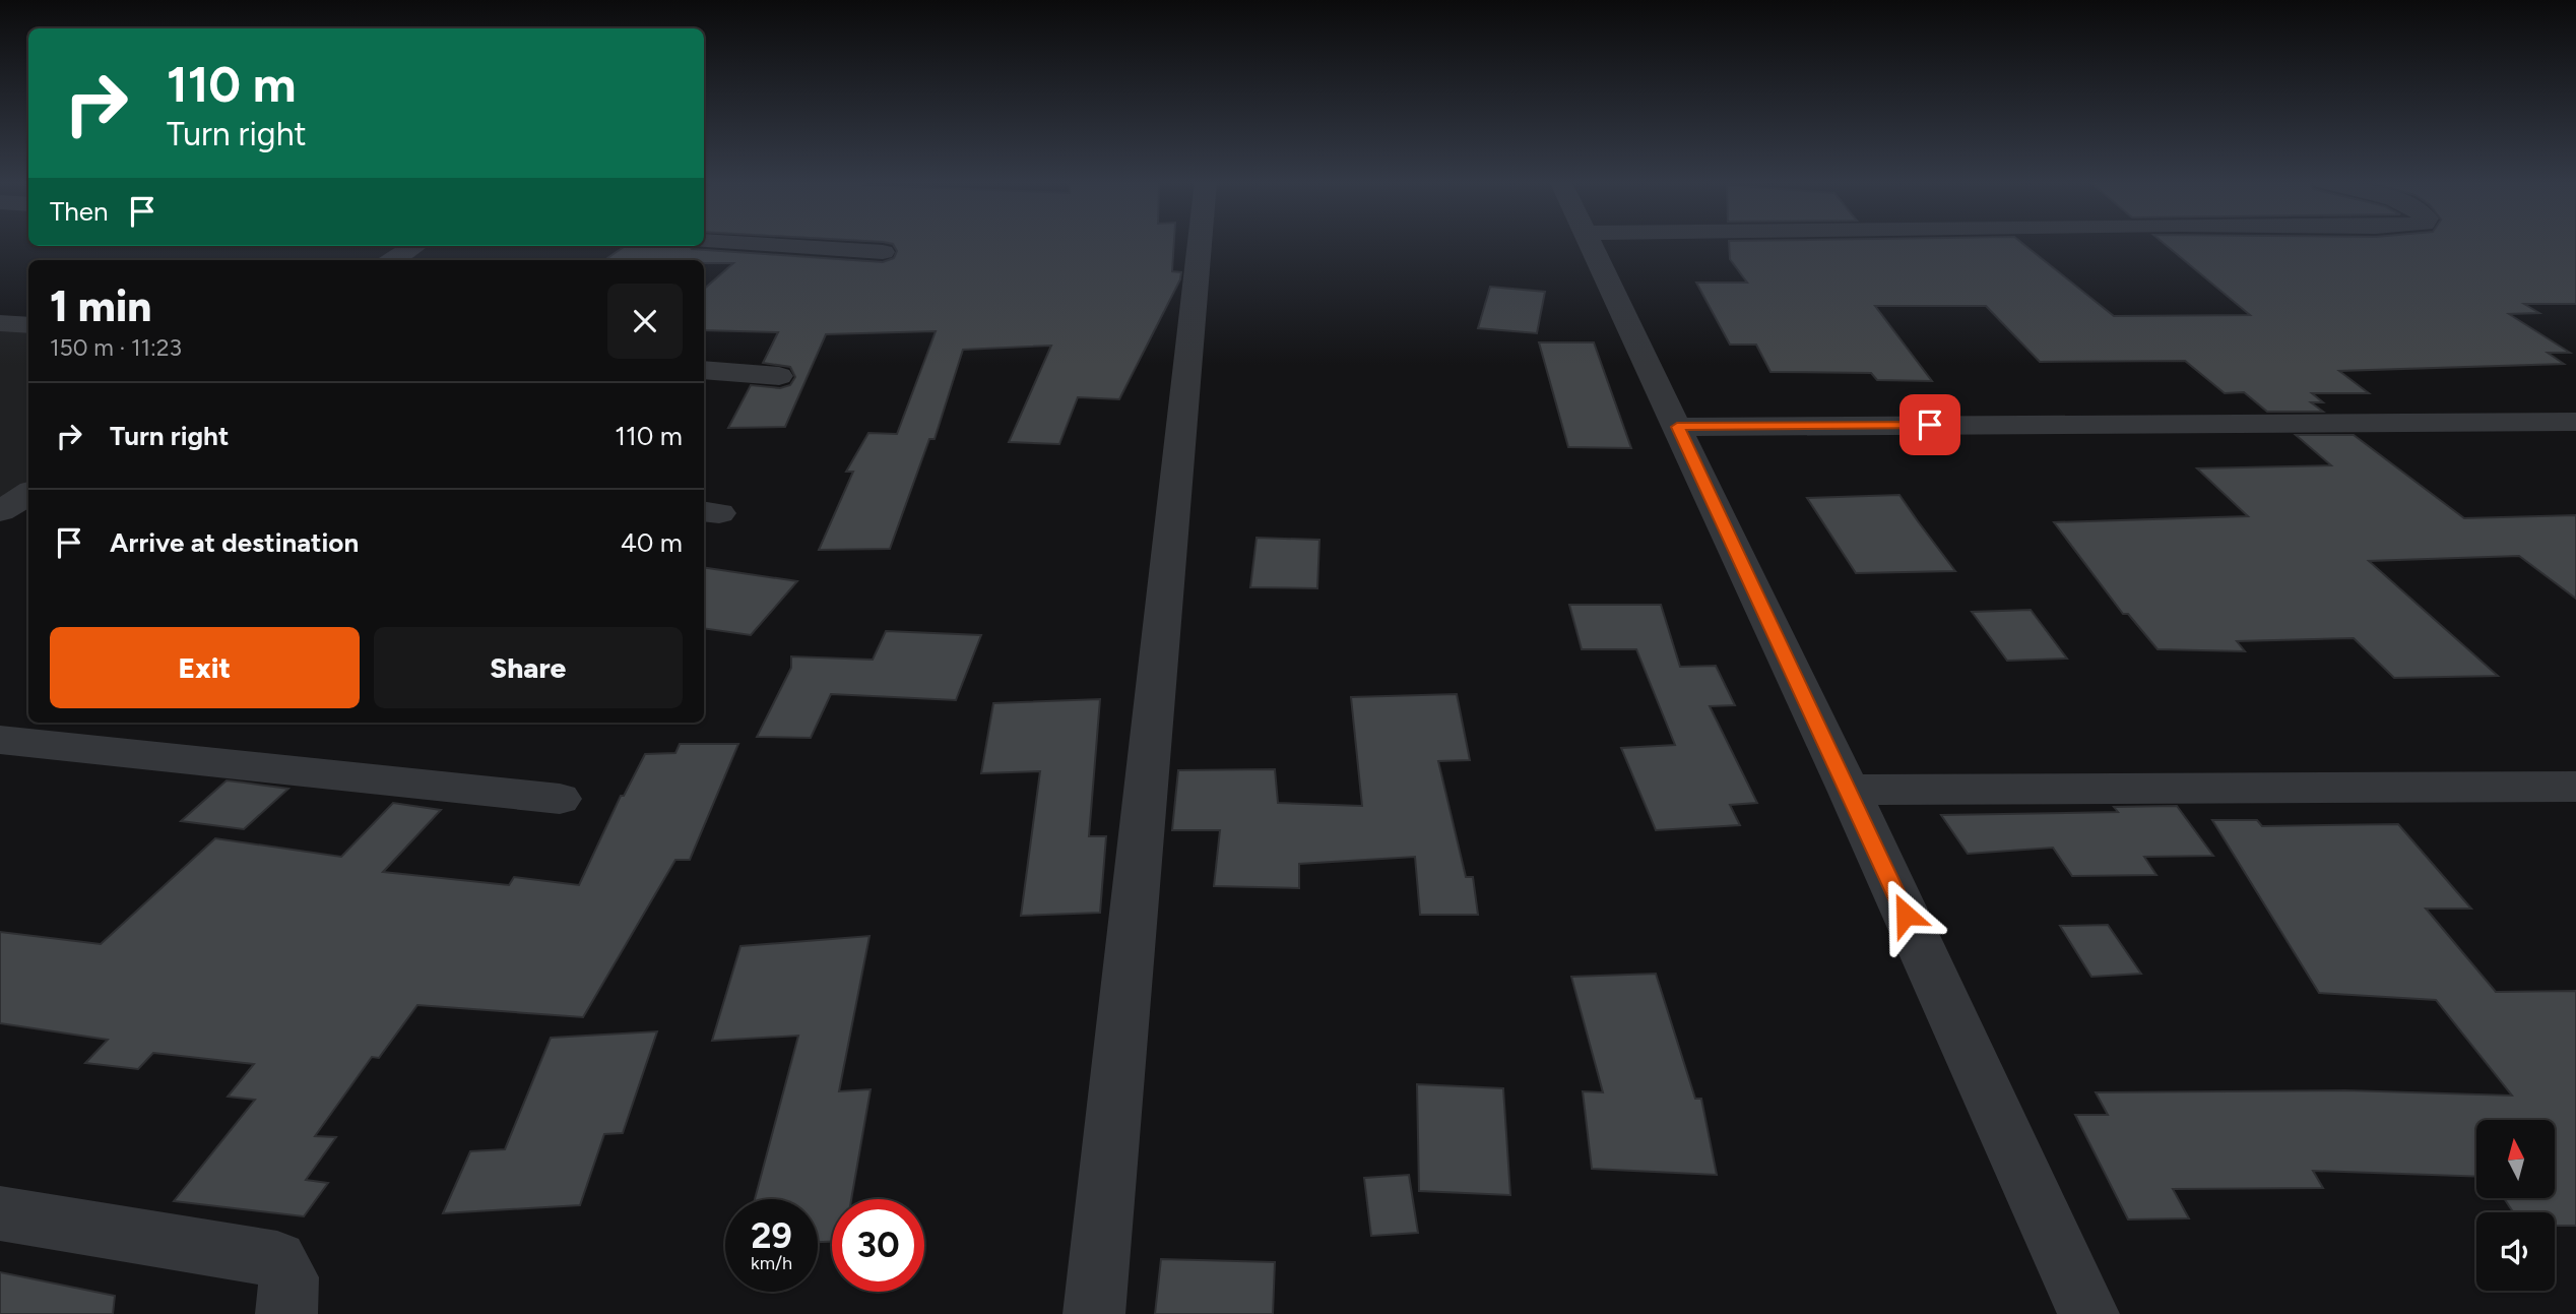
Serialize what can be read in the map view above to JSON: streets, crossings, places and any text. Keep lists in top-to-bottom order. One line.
{"north":"top","page":{"turn":["110 m","Turn right"],"then":"Then","heading":["1 min","150 m · 11:23"],"list":[{"name":"Turn right","value":"110 m"},{"name":"Arrive at destination","value":"40 m"}],"buttons":["Exit","Share"],"speed":"29 km/h","limit":"30"}}
